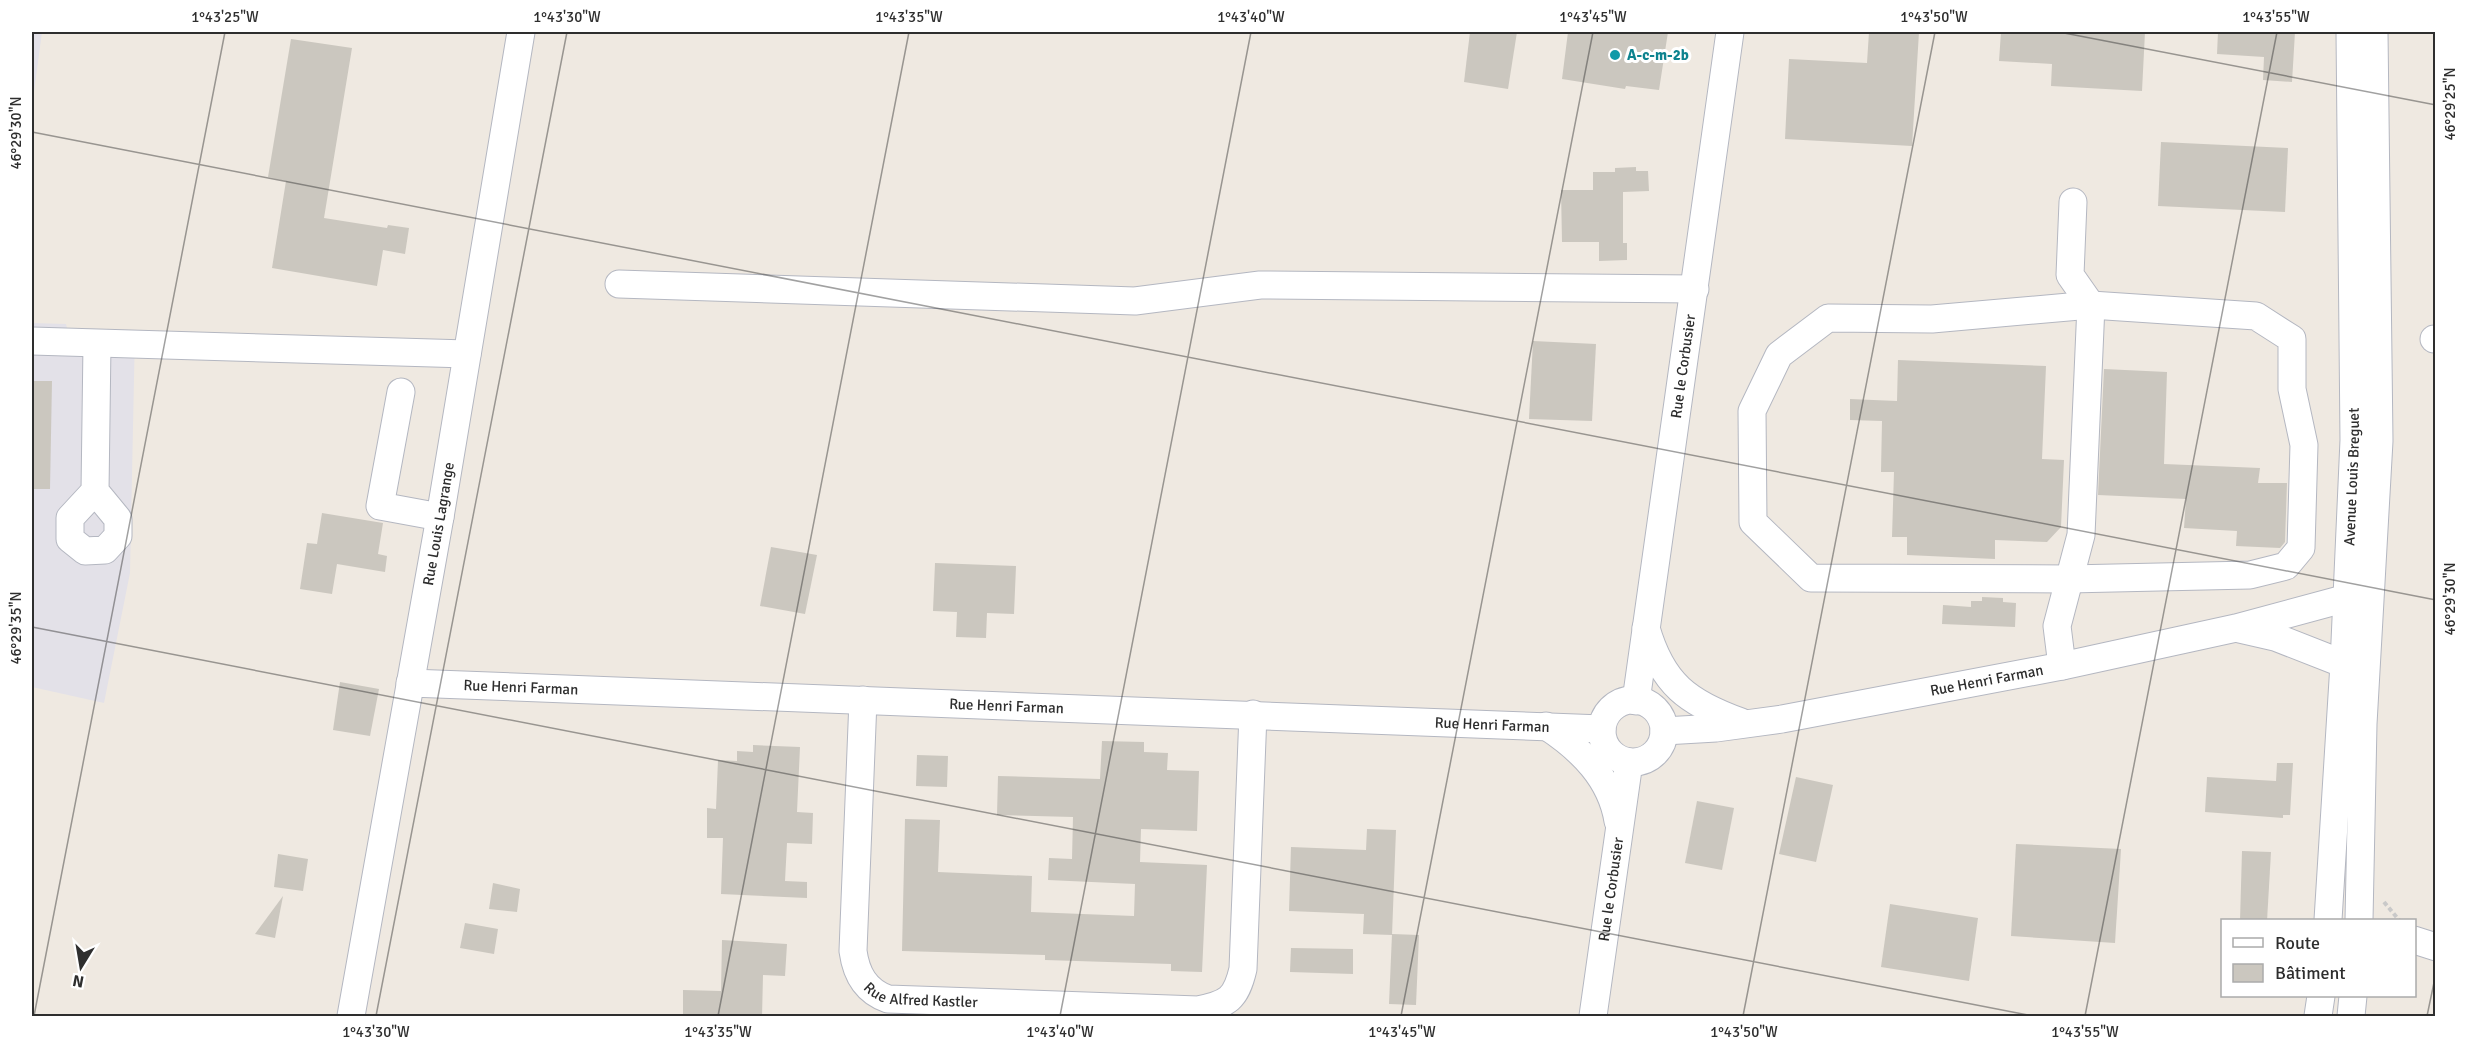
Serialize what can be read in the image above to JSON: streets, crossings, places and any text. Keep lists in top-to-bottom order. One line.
{"streets":{"street":["Rue le Corbusier","Avenue Louis Breguet","Rue Louis Lagrange","Rue Henri Farman","Rue Alfred Kastler"]},"crossings":[["Rue le Corbusier","Rue Henri Farman"],["Avenue Louis Breguet","Rue Henri Farman"],["Rue Louis Lagrange","Rue Henri Farman"],["Rue Henri Farman","Rue Alfred Kastler"]],"places":["A-c-m-2b"],"legend":["Route","Bâtiment"],"north":"bottom","coordinates":["1°43'25\"W","1°43'30\"W","1°43'35\"W","1°43'40\"W","1°43'45\"W","1°43'50\"W","1°43'55\"W","46°29'25\"N","46°29'30\"N","46°29'35\"N"]}
